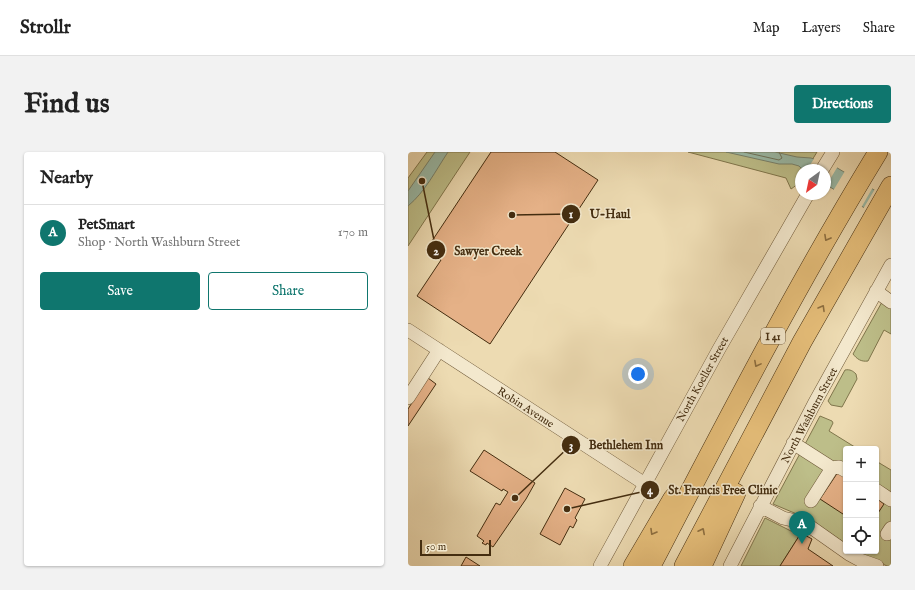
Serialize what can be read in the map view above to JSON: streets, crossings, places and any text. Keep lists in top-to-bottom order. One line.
{"streets":{"highway":["I 41"],"street":["North Koeller Street","Robin Avenue","North Washburn Street"]},"crossings":[["North Koeller Street","Robin Avenue"]],"places":["Sawyer Creek","U-Haul","Bethlehem Inn","St. Francis Free Clinic"],"scale_bar":"50 m","north":"bottom left","page":{"header":"Strollr","nav":["Map","Layers","Share"],"buttons":["Directions",["Save","Share"]],"title":"Find us","heading":"Nearby","list":[{"mark":"A","name":"PetSmart","note":"Shop · North Washburn Street","value":"170 m"}],"map_buttons":["+","−"],"pins":"A","scale":"50 m"}}
